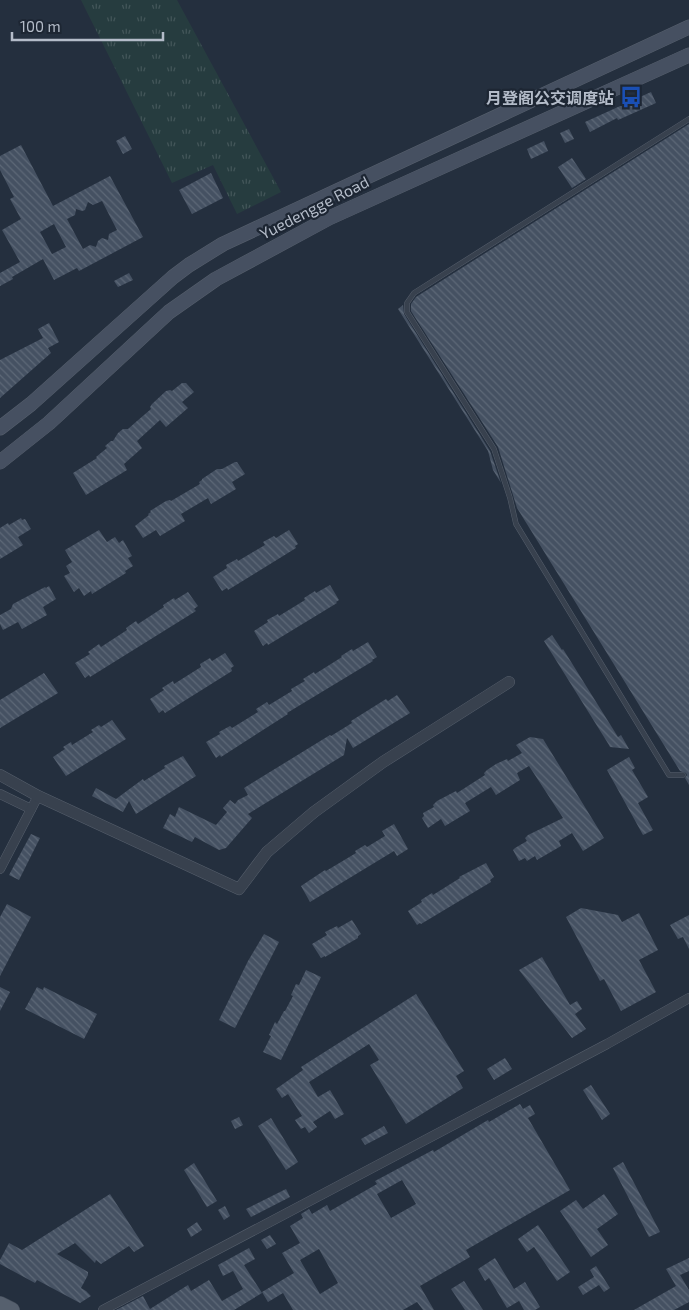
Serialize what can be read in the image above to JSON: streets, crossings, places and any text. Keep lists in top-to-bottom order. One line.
{"streets":{"main road":["Yuedengge Road"]},"places":{"bus stop":["月登阁公交调度站"]},"scale_bar":"100 m"}
